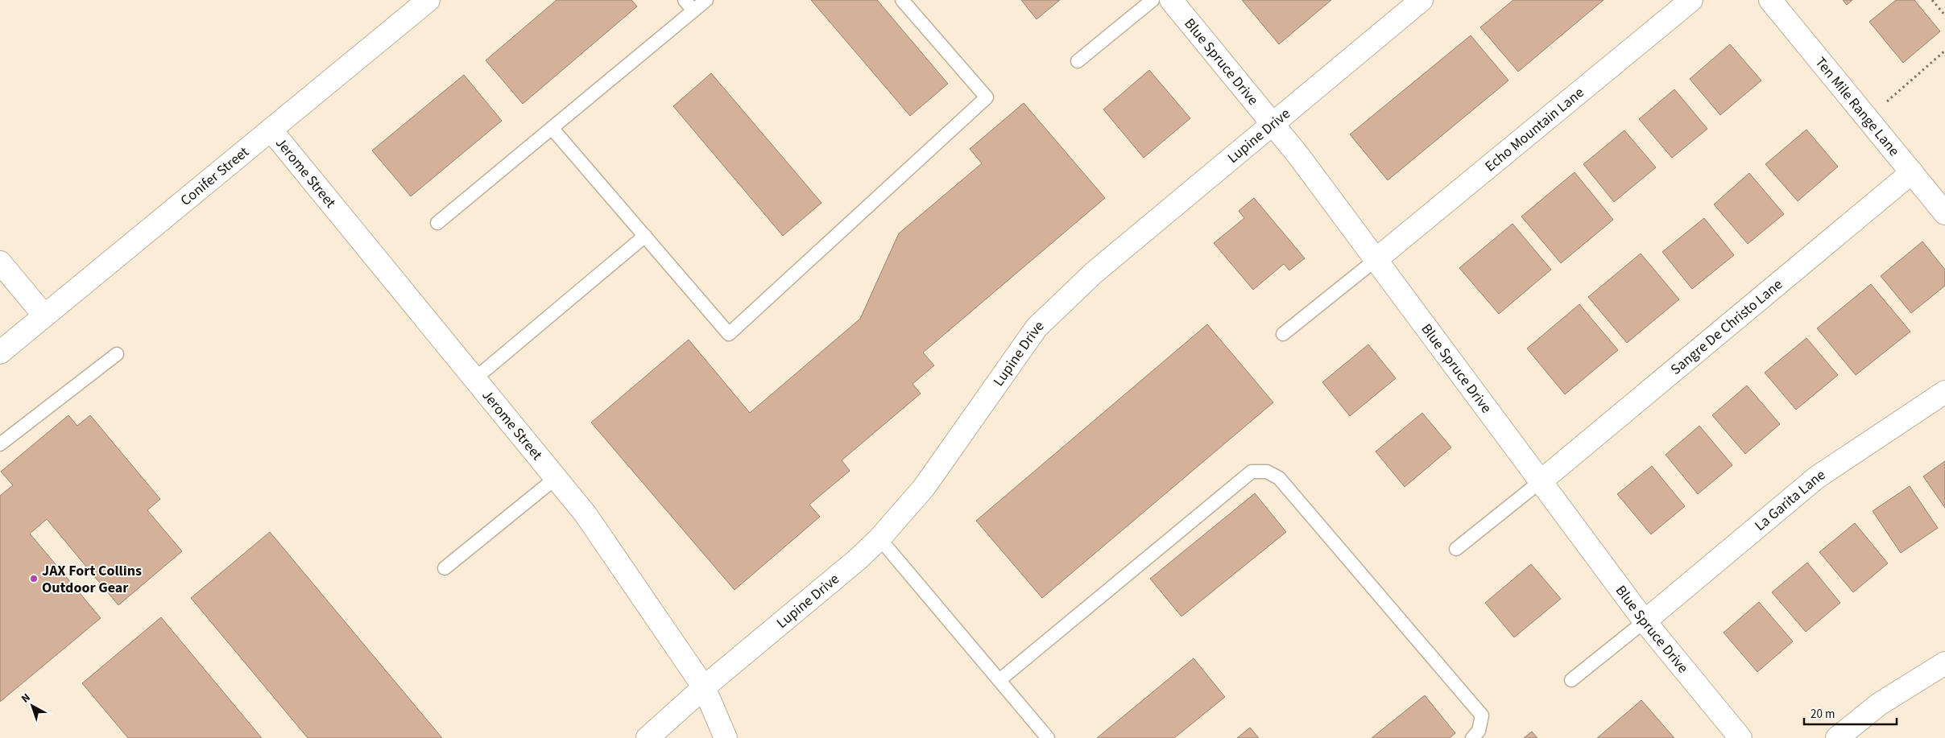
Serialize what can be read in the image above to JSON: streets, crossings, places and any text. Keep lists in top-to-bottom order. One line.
{"streets":{"street":["Blue Spruce Drive","Ten Mile Range Lane","Echo Mountain Lane","Lupine Drive","Jerome Street","Conifer Street","Sangre De Christo Lane","La Garita Lane"]},"crossings":[["Blue Spruce Drive","Echo Mountain Lane"],["Blue Spruce Drive","Lupine Drive"],["Blue Spruce Drive","Sangre De Christo Lane"],["Blue Spruce Drive","La Garita Lane"],["Ten Mile Range Lane","Sangre De Christo Lane"],["Lupine Drive","Jerome Street"],["Jerome Street","Conifer Street"]],"places":["JAX Fort Collins Outdoor Gear"],"scale_bar":"20 m","north":"top left"}
